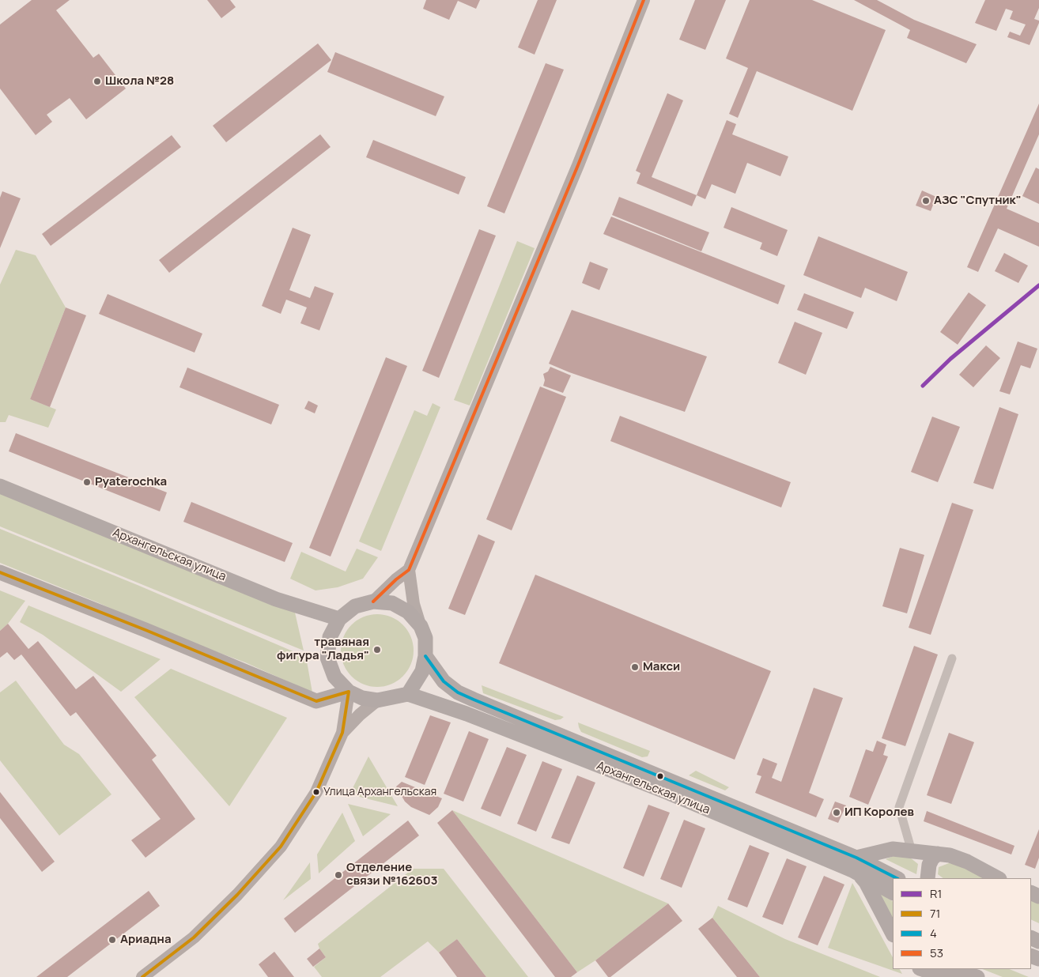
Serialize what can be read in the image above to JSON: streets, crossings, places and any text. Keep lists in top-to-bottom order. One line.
{"streets":{"main road":["Архангельская улица"]},"places":["Школа №28","АЗС \"Спутник\"","Pyaterochka","травяная фигура \"Ладья\"","Макси","Улица Архангельская","ИП Королев","Отделение связи №162603","Ариадна"],"lines":["transit line 53","transit line R1","transit line 71","transit line 4"],"legend":["R1","71","4","53"]}
